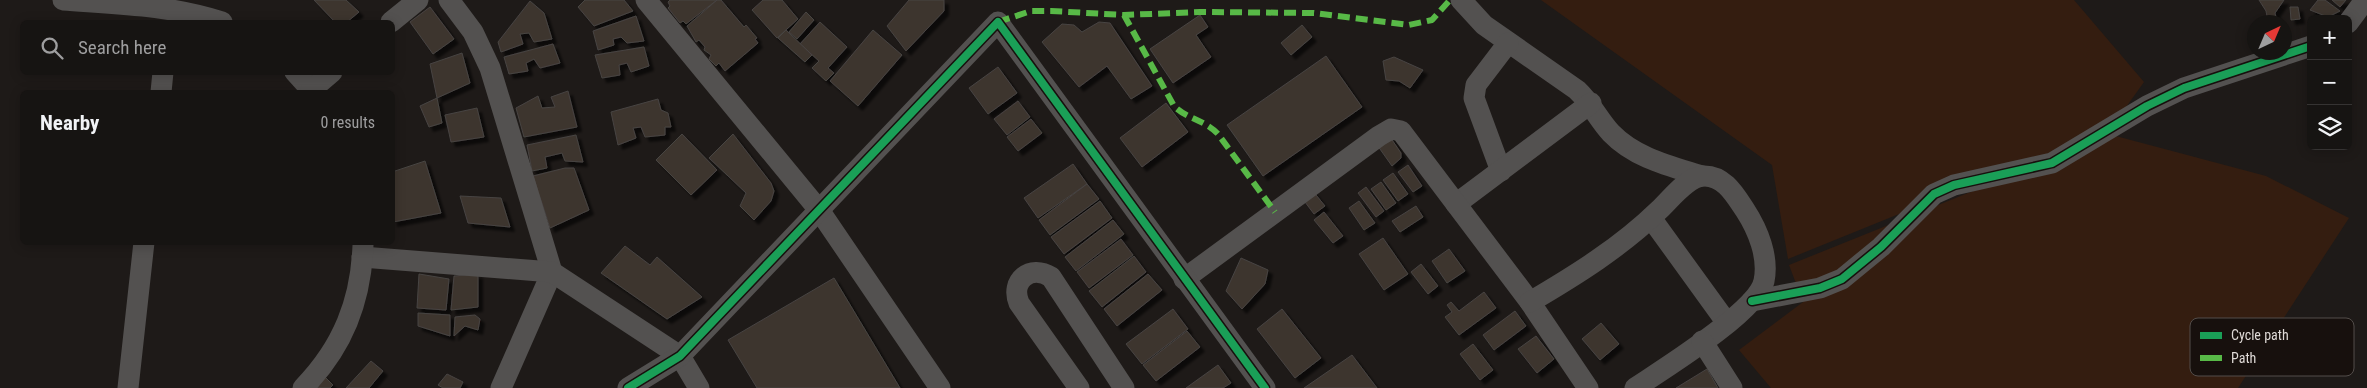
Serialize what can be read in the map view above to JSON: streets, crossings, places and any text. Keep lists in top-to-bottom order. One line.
{"legend":["Cycle path","Path"],"north":"top right","page":{"map_buttons":["+","−"],"search":"Search here","heading":["Nearby","0 results"]}}
